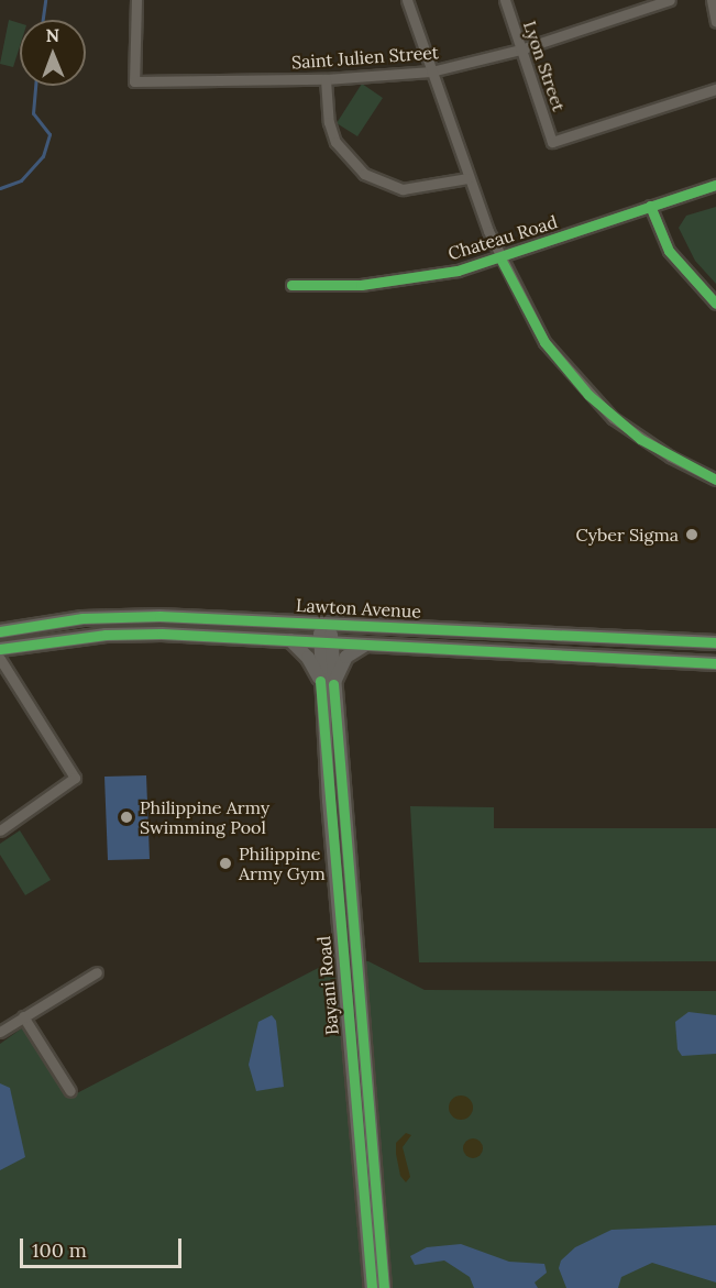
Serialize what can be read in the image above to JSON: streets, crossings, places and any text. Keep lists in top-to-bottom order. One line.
{"streets":{"main road":["Lawton Avenue","Bayani Road"],"street":["Saint Julien Street","Lyon Street","Chateau Road"]},"crossings":[["Saint Julien Street","Lyon Street"],["Lawton Avenue","Bayani Road"]],"places":["Cyber Sigma","Philippine Army Swimming Pool","Philippine Army Gym"],"scale_bar":"100 m","north":"top"}
